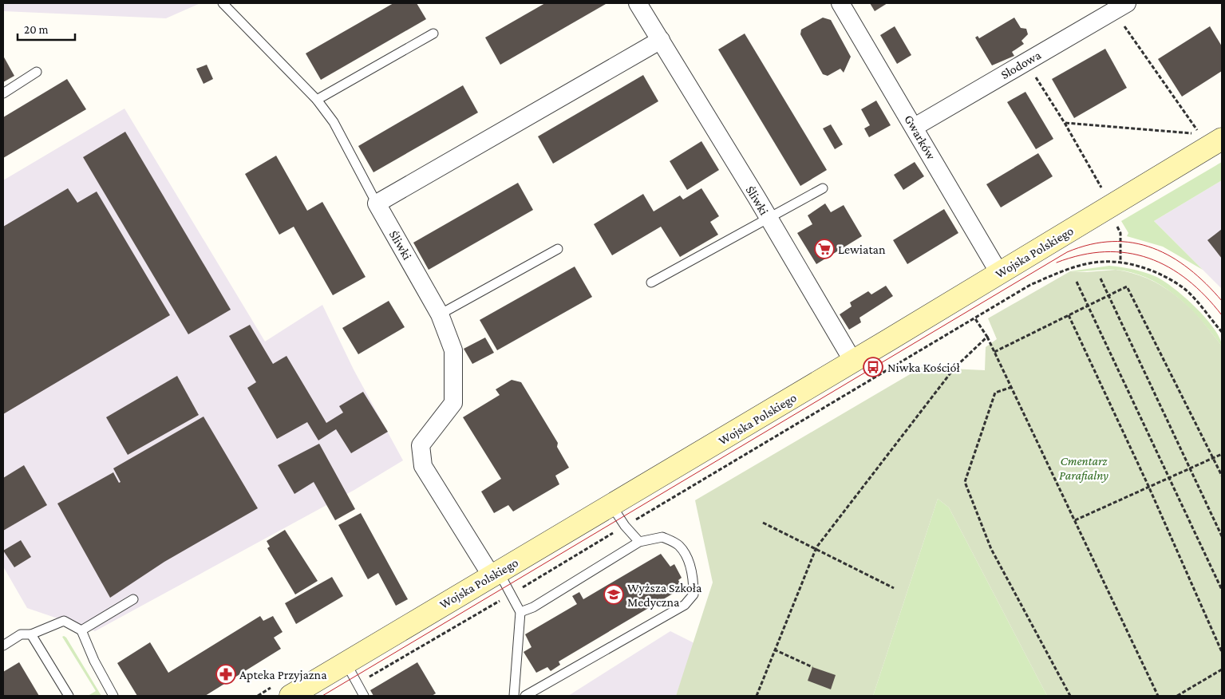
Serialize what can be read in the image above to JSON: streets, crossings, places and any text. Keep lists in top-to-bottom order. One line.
{"streets":{"main road":["Wojska Polskiego"],"street":["Słodowa","Gwarków","Śliwki"]},"crossings":[["Słodowa","Gwarków"],["Gwarków","Wojska Polskiego"],["Śliwki","Wojska Polskiego"]],"parks":["Cmentarz Parafialny"],"places":{"supermarket":["Lewiatan"],"bus stop":["Niwka Kościół"],"school or university":["Wyższa Szkoła Medyczna"],"pharmacy":["Apteka Przyjazna"]},"scale_bar":"20 m"}
